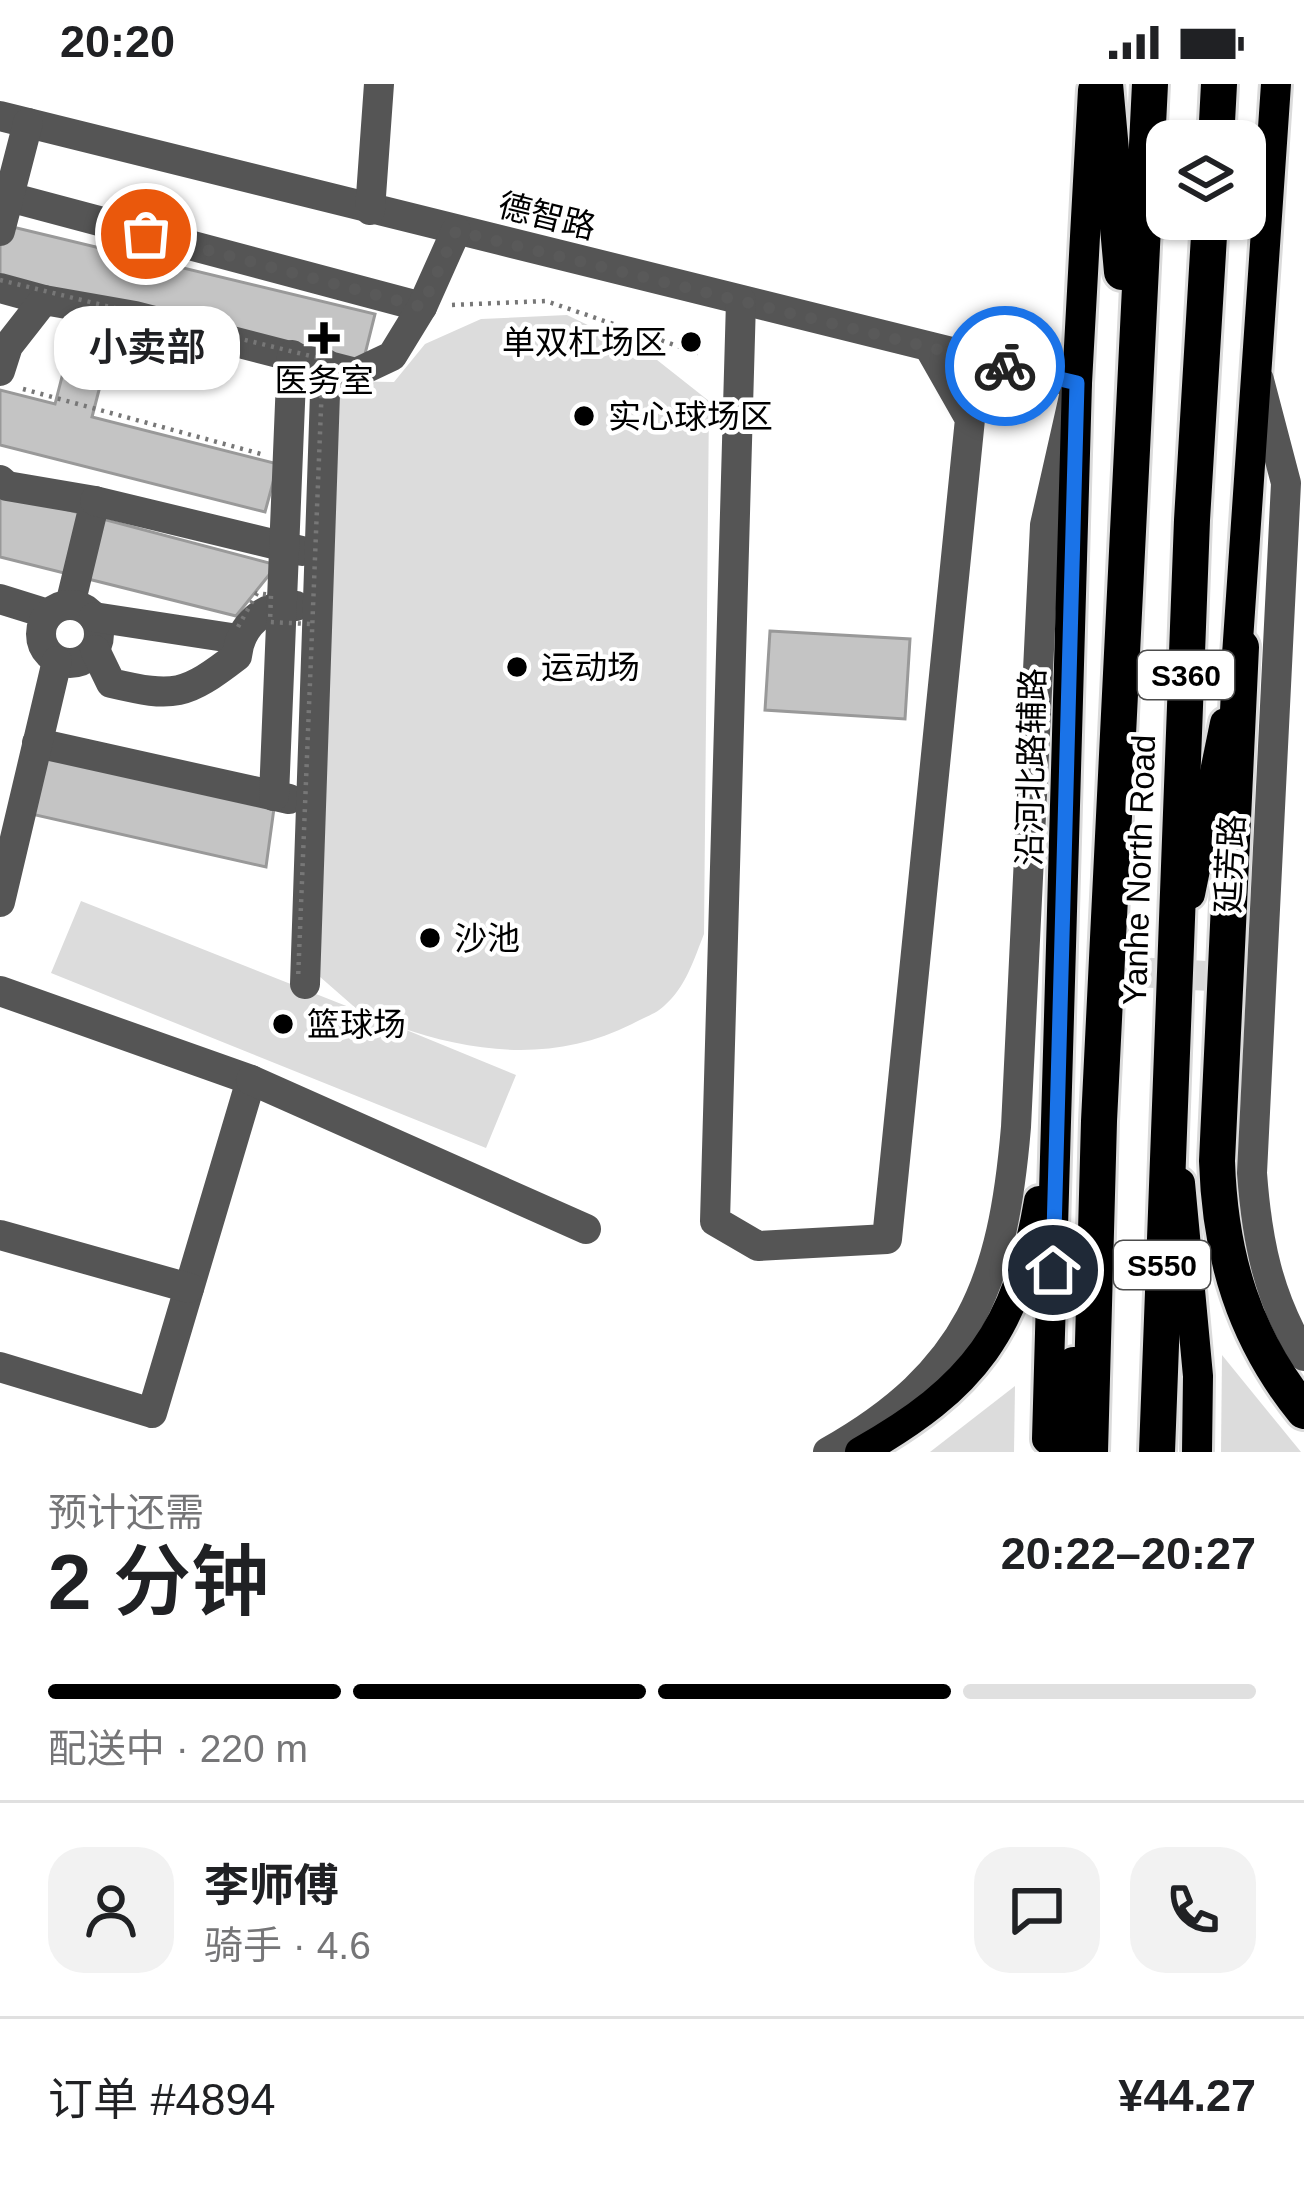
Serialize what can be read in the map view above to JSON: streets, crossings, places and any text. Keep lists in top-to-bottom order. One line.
{"streets":{"highway":["S360","Yanhe North Road","S550"],"main road":["沿河北路辅路"],"street":["德智路","延芳路"]},"crossings":[["德智路","沿河北路辅路"],["S360","延芳路"],["S360","Yanhe North Road"]],"places":{"other":["小卖部","单双杠场区","实心球场区","运动场","沙池","篮球场"],"health":["医务室"]},"page":{"status":"20:20","bubble":"小卖部","heading":["2 分钟","预计还需","20:22–20:27"],"panel":["李师傅","骑手 · 4.6","订单 #4894","¥44.27"],"bar":"配送中 · 220 m"}}
